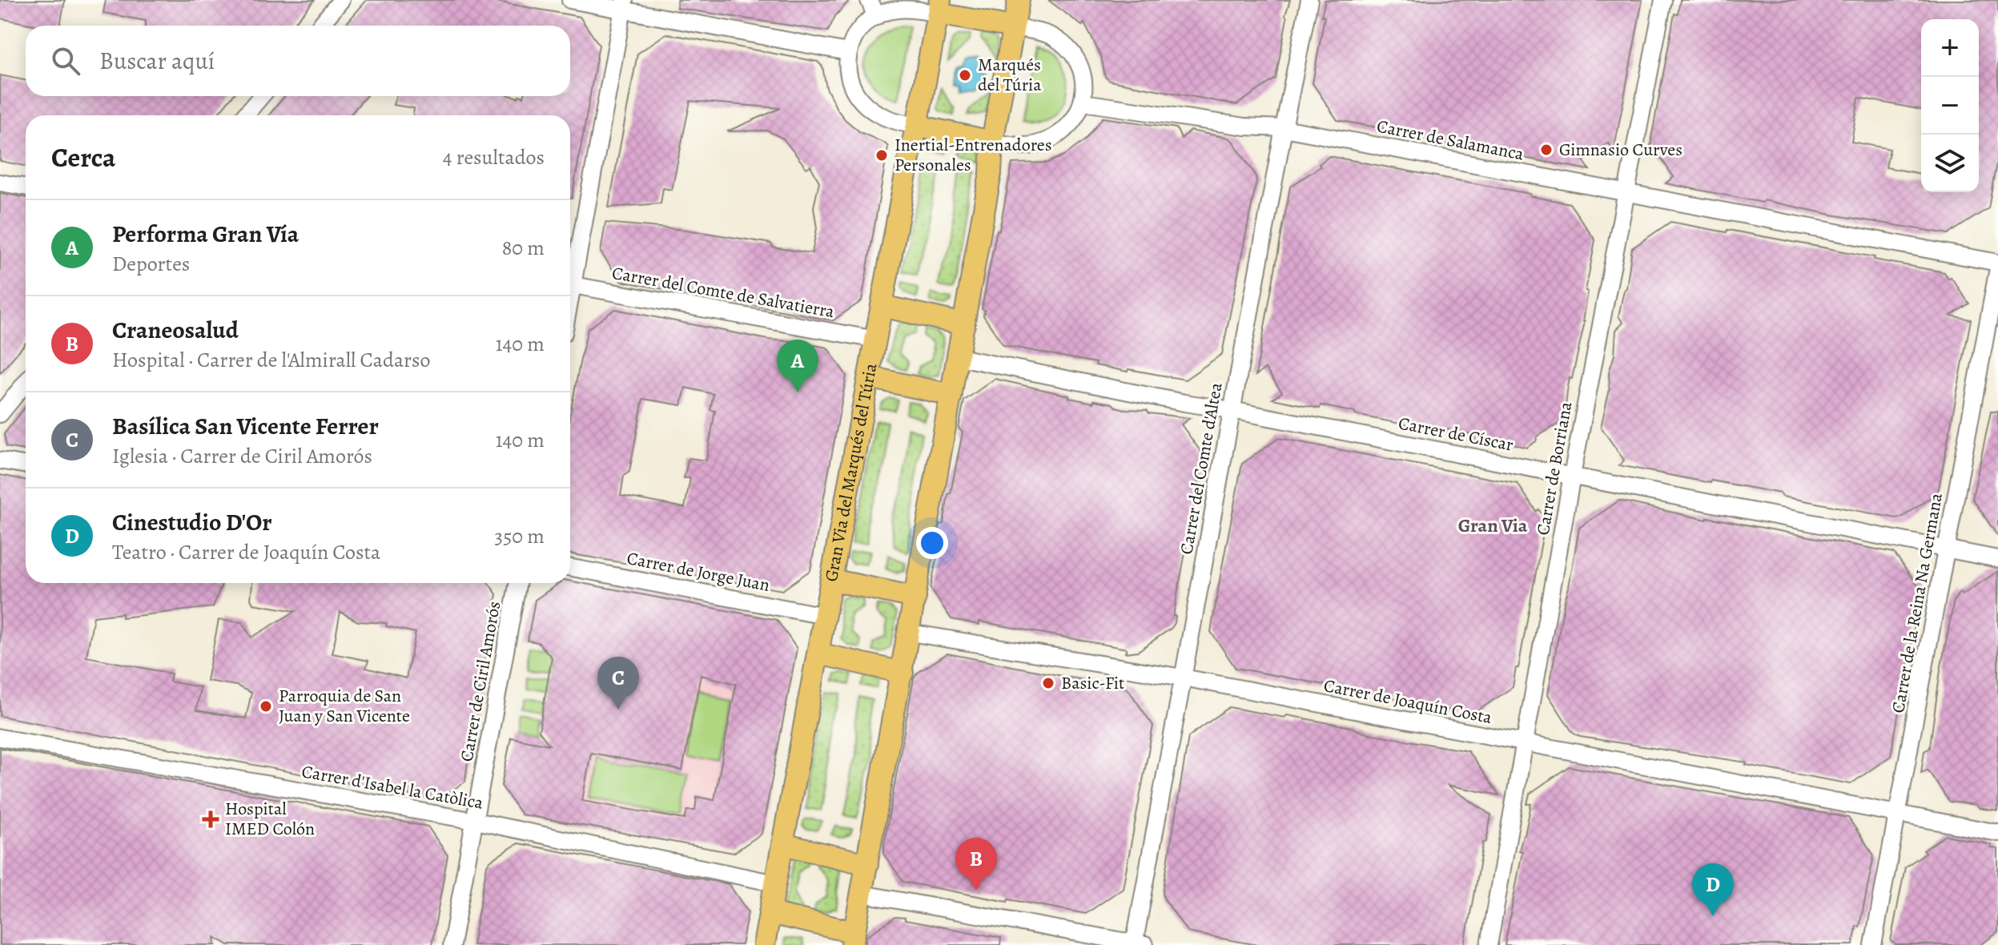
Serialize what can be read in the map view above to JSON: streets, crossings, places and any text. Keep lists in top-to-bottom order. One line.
{"streets":{"main road":["Gran Via del Marqués del Túria"],"street":["Carrer de Salamanca","Carrer del Comte de Salvatierra","Carrer de Císcar","Carrer del Comte d'Altea","Carrer de Borriana","Carrer de Jorge Juan","Carrer de la Reina Na Germana","Carrer de Ciril Amorós","Carrer de Joaquín Costa","Carrer d'Isabel la Catòlica"]},"crossings":[["Carrer de Salamanca","Carrer del Comte d'Altea"],["Carrer de Salamanca","Carrer de Borriana"],["Carrer del Comte de Salvatierra","Gran Via del Marqués del Túria"],["Carrer de Císcar","Carrer del Comte d'Altea"],["Carrer de Císcar","Carrer de Borriana"],["Carrer de Císcar","Carrer de la Reina Na Germana"],["Carrer del Comte d'Altea","Carrer de Joaquín Costa"],["Carrer de Borriana","Carrer de Joaquín Costa"],["Gran Via del Marqués del Túria","Carrer de Jorge Juan"],["Gran Via del Marqués del Túria","Carrer d'Isabel la Catòlica"],["Carrer de la Reina Na Germana","Carrer de Joaquín Costa"],["Carrer de Ciril Amorós","Carrer d'Isabel la Catòlica"]],"districts":["Gran Via"],"places":{"other":["Marqués del Túria","Gimnasio Curves","Inertial-Entrenadores Personales","Basic-Fit","Parroquia de San Juan y San Vicente"],"health":["Hospital IMED Colón"]},"page":{"map_buttons":["+","−"],"search":"Buscar aquí","heading":["Cerca","4 resultados"],"list":[{"mark":"A","name":"Performa Gran Vía","note":"Deportes","value":"80 m"},{"mark":"B","name":"Craneosalud","note":"Hospital · Carrer de l'Almirall Cadarso","value":"140 m"},{"mark":"C","name":"Basílica San Vicente Ferrer","note":"Iglesia · Carrer de Ciril Amorós","value":"140 m"},{"mark":"D","name":"Cinestudio D'Or","note":"Teatro · Carrer de Joaquín Costa","value":"350 m"}],"pins":["A","C","B","D"]}}
